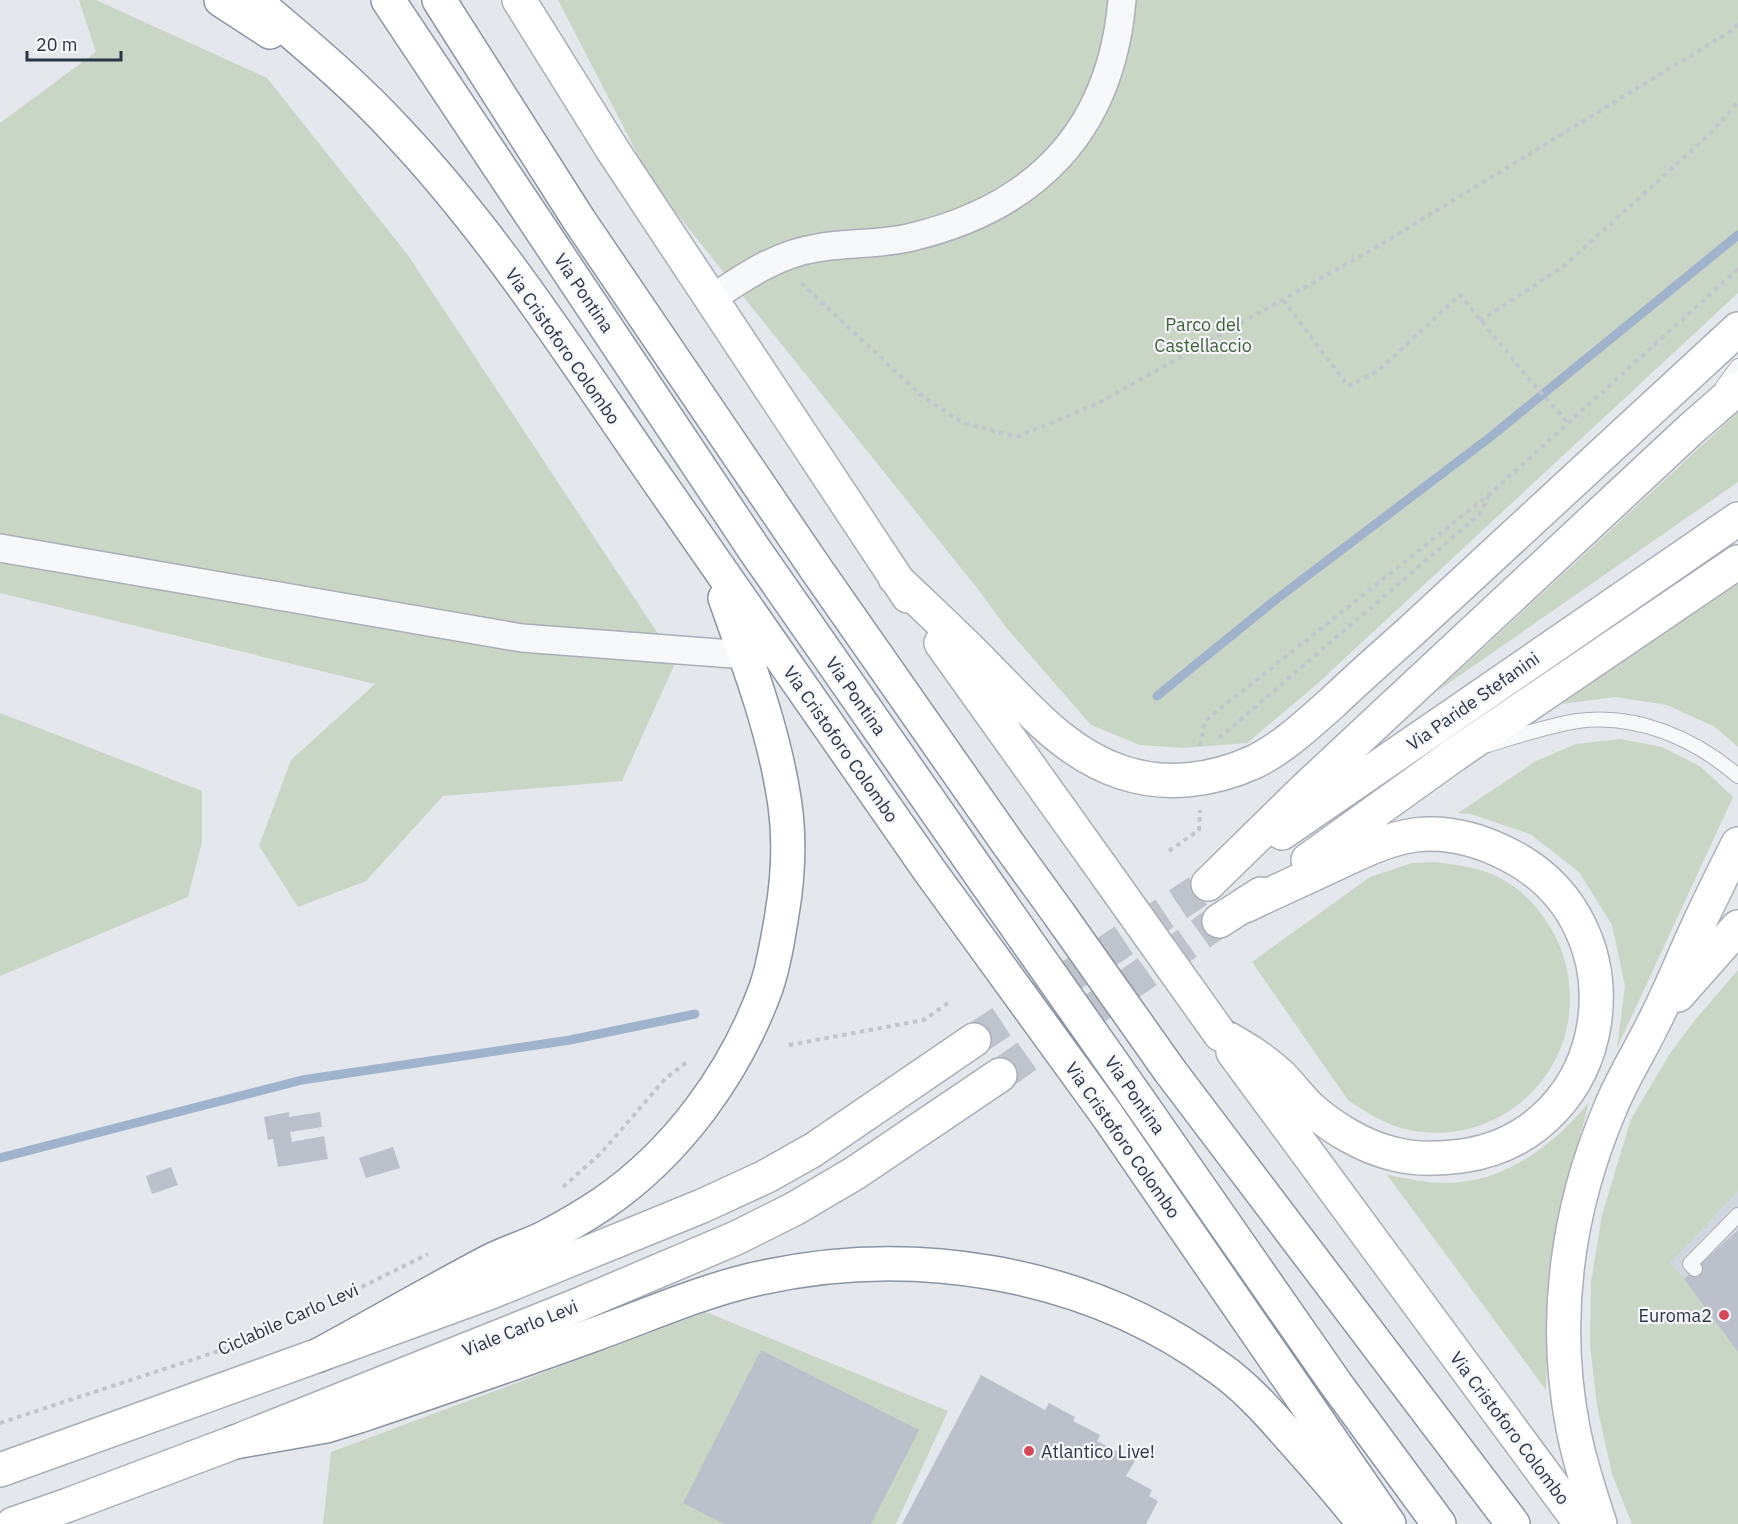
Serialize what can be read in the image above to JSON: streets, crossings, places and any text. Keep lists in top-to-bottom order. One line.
{"streets":{"main road":["Via Pontina","Via Cristoforo Colombo","Via Paride Stefanini","Viale Carlo Levi"],"path":["Ciclabile Carlo Levi"]},"crossings":[["Via Cristoforo Colombo","Via Paride Stefanini"]],"parks":["Parco del Castellaccio"],"places":["Euroma2","Atlantico Live!"],"scale_bar":"20 m"}
